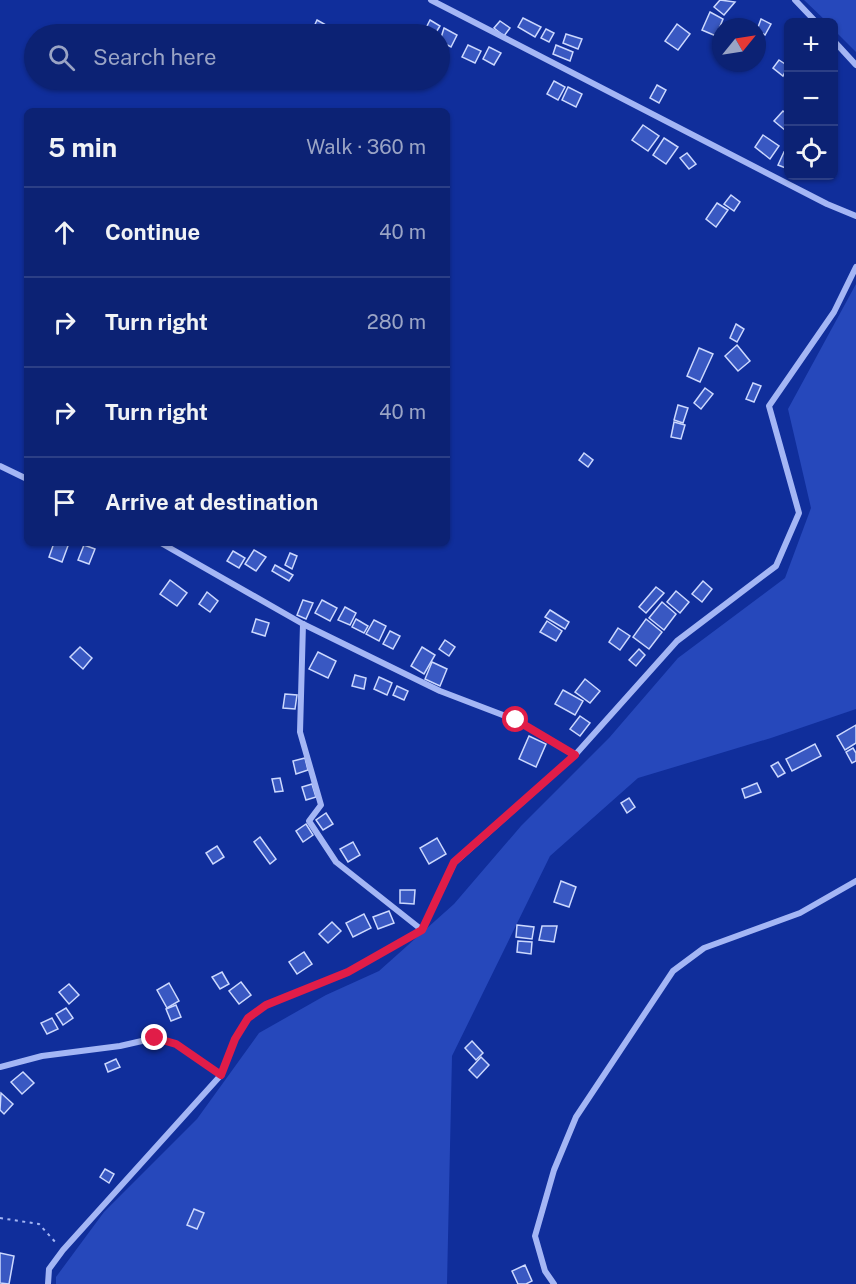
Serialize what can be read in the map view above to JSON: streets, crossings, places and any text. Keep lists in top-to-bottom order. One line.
{"north":"top right","page":{"map_buttons":["+","−"],"search":"Search here","heading":["5 min","Walk · 360 m"],"list":[["Continue","40 m"],["Turn right","280 m"],["Turn right","40 m"],"Arrive at destination"]}}
